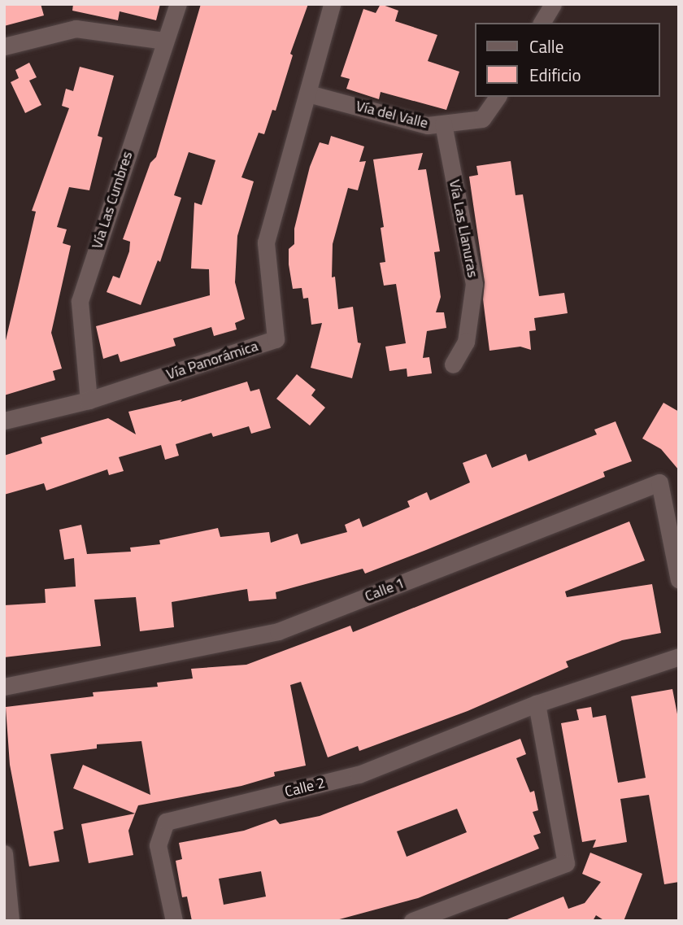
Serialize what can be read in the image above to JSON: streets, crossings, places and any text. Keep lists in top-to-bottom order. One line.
{"streets":{"street":["Vía del Valle","Vía Las Cumbres","Vía Las Llanuras","Vía Panorámica","Calle 1","Calle 2"]},"crossings":[["Vía del Valle","Vía Las Llanuras"],["Vía del Valle","Vía Panorámica"],["Vía Las Cumbres","Vía Panorámica"]],"legend":["Calle","Edificio"]}
